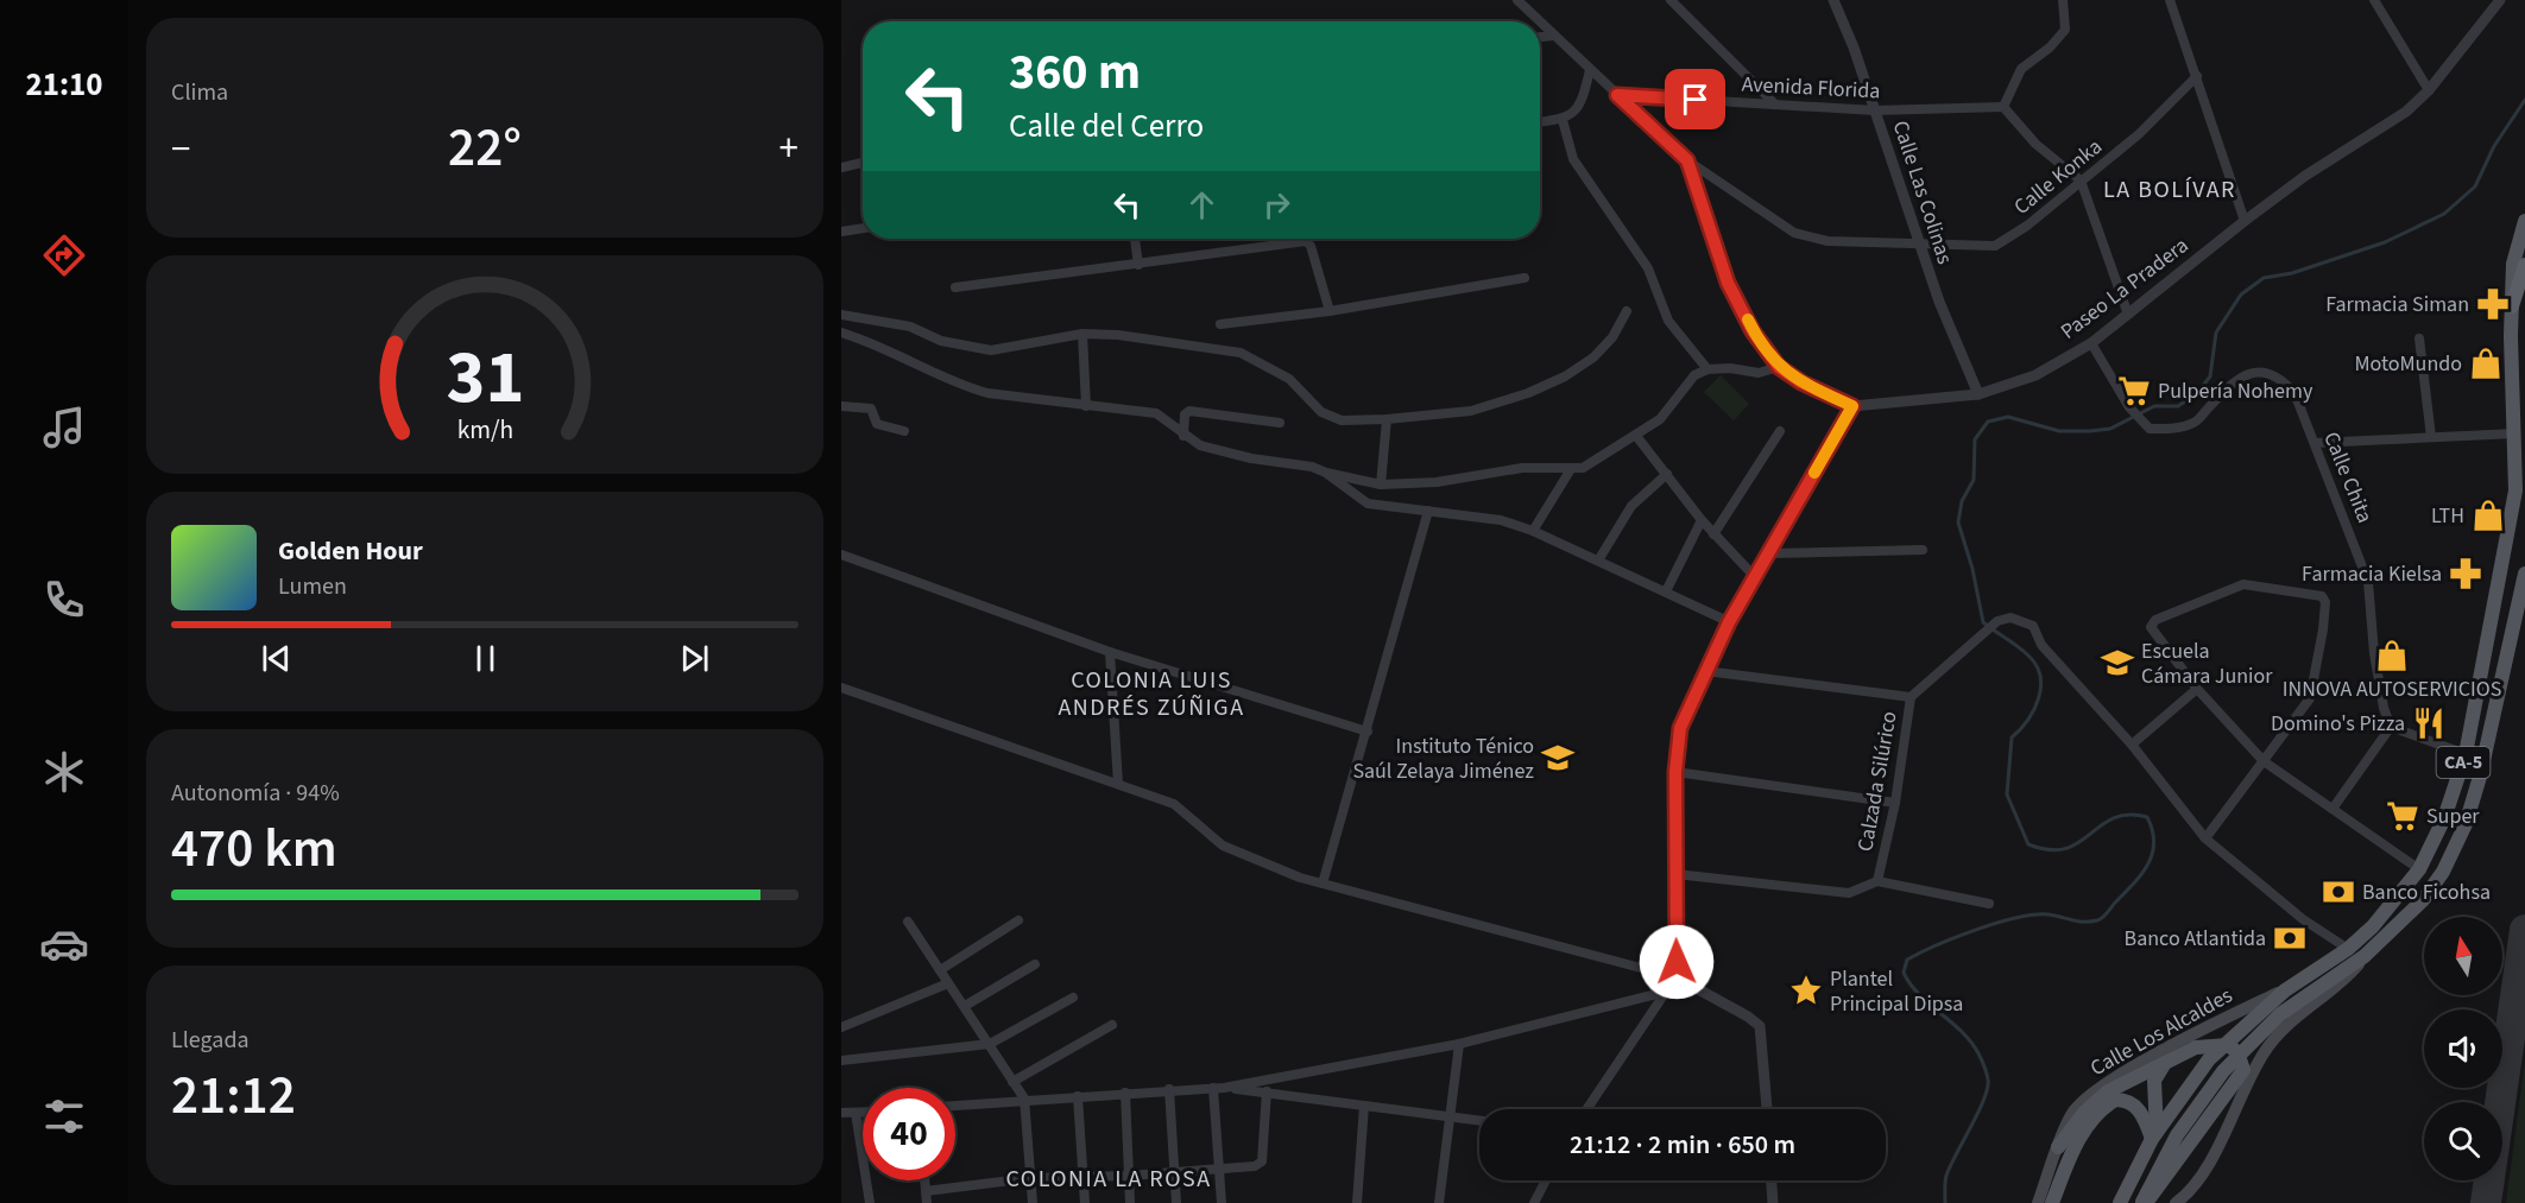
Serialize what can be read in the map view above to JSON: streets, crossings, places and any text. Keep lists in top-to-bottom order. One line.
{"streets":{"main road":["CA-5","Calle Los Alcaldes"],"street":["Avenida Florida","Calle Konka","Calle Las Colinas","Paseo La Pradera","Calle Chita","Calzada Silúrico"]},"crossings":[["Avenida Florida","Calle Konka"],["Avenida Florida","Calle Las Colinas"],["Calle Konka","Calle Las Colinas"],["Calle Las Colinas","Paseo La Pradera"],["Paseo La Pradera","Calle Chita"],["CA-5","Calle Los Alcaldes"]],"districts":["LA BOLÍVAR","COLONIA LUIS ANDRÉS ZÚÑIGA","COLONIA LA ROSA"],"places":{"pharmacy":["Farmacia Siman","Farmacia Kielsa"],"shop":["MotoMundo","LTH","INNOVA AUTOSERVICIOS"],"supermarket":["Pulpería Nohemy","Super"],"school or university":["Escuela Cámara Junior","Instituto Ténico Saúl Zelaya Jiménez"],"restaurant":["Domino's Pizza"],"bank":["Banco Ficohsa","Banco Atlantida"],"place":["Plantel Principal Dipsa"]},"north":"top","page":{"tabs":"21:10","tile":["Clima",["Autonomía · 94%","470 km"],["Llegada","21:12"]],"turn":["360 m","Calle del Cerro"],"heat":["−","22°","+"],"song":["Golden Hour","Lumen"],"limit":"40","trip":"21:12 · 2 min · 650 m","gauge":["31","km/h"]}}
